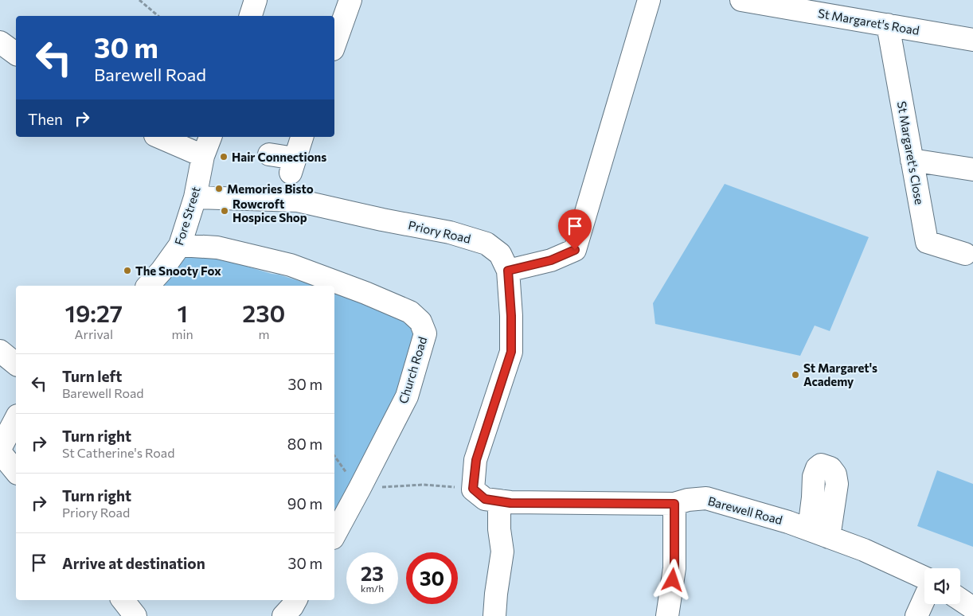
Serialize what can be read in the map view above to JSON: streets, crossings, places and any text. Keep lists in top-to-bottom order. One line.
{"streets":{"street":["St Margaret's Road","St Margaret's Close","Fore Street","Priory Road","Church Road","Barewell Road"]},"crossings":[["St Margaret's Road","St Margaret's Close"],["Fore Street","Priory Road"],["Fore Street","Church Road"]],"places":["Hair Connections","Memories Bisto","Rowcroft Hospice Shop","The Snooty Fox","St Margaret's Academy"],"page":{"turn":["30 m","Barewell Road"],"then":"Then","eta":["19:27","Arrival","1","min","230","m"],"list":[{"name":"Turn left","note":"Barewell Road","value":"30 m"},{"name":"Turn right","note":"St Catherine's Road","value":"80 m"},{"name":"Turn right","note":"Priory Road","value":"90 m"},{"name":"Arrive at destination","value":"30 m"}],"speed":"23 km/h","limit":"30"}}
